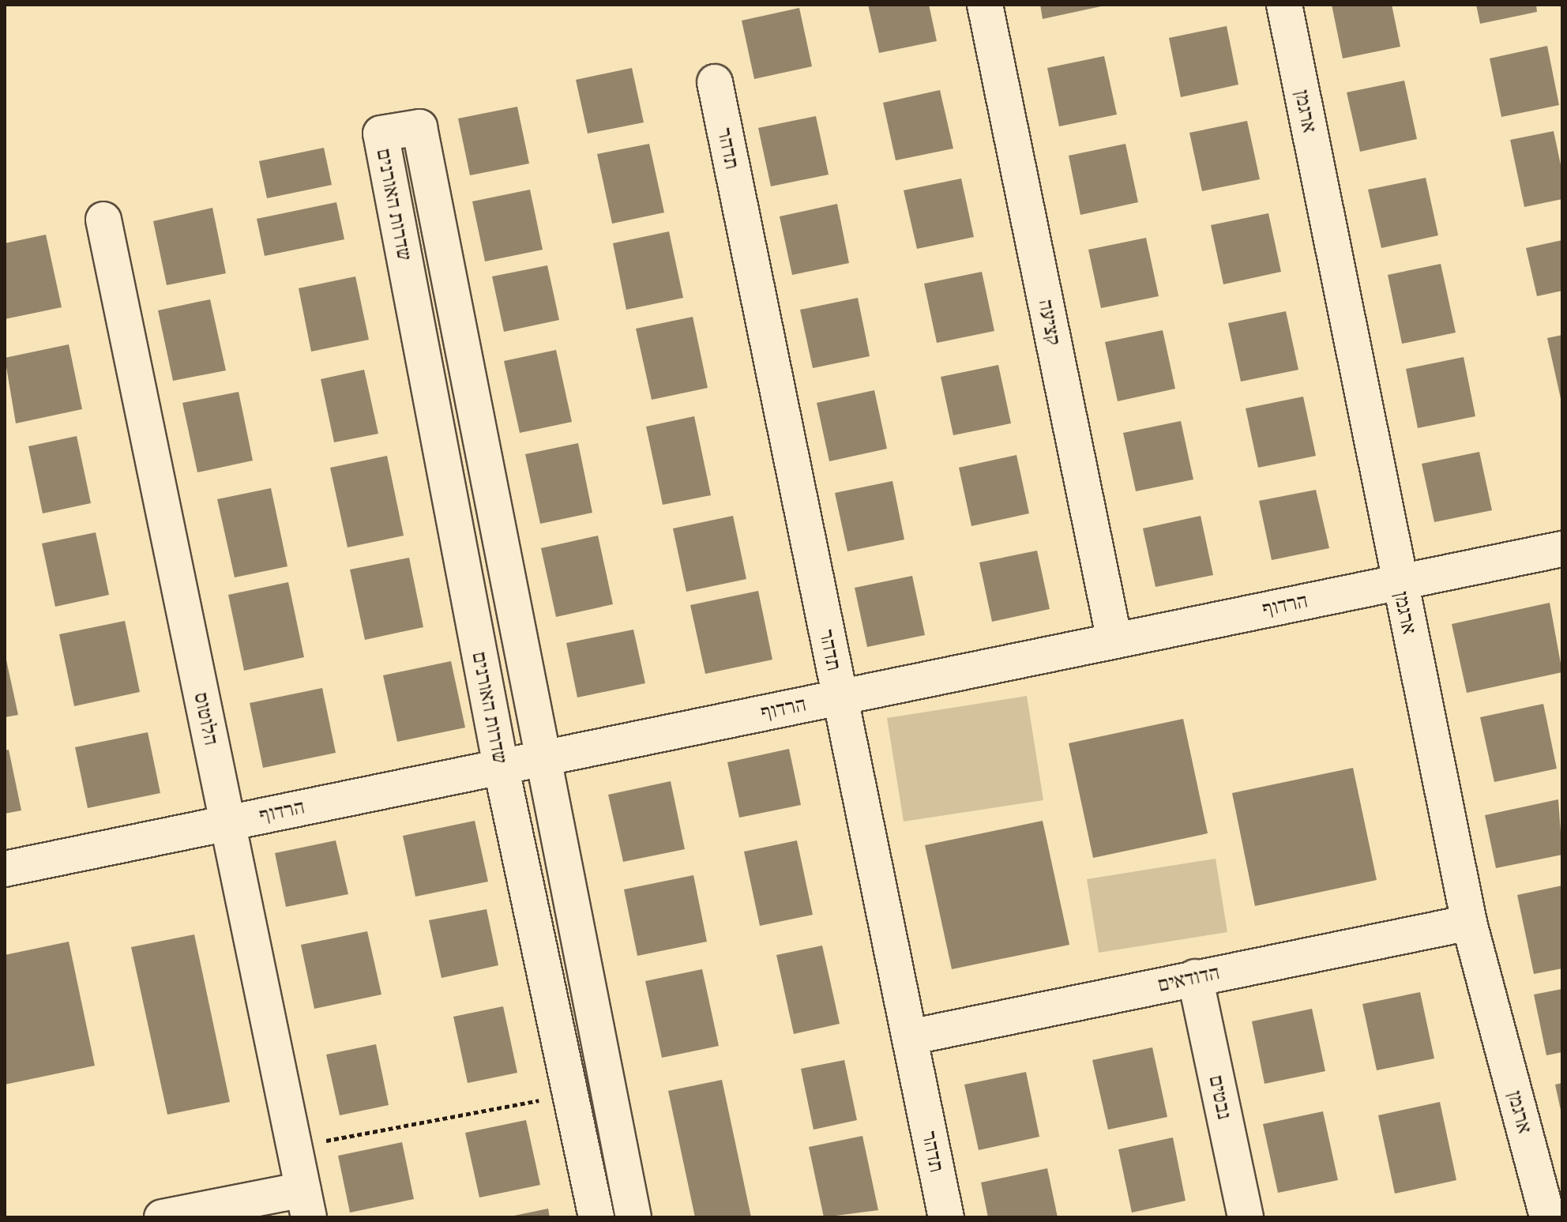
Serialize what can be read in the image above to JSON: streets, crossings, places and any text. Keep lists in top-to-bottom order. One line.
{"streets":{"street":["ארגמן","תדהר","שדרות האורנים","קציעה","הרדוף","הלוטוס","הדודאים","נבטים"]},"crossings":[["ארגמן","הרדוף"],["ארגמן","הדודאים"],["תדהר","הרדוף"],["תדהר","הדודאים"],["שדרות האורנים","הרדוף"],["קציעה","הרדוף"],["הרדוף","הלוטוס"],["הדודאים","נבטים"]]}
